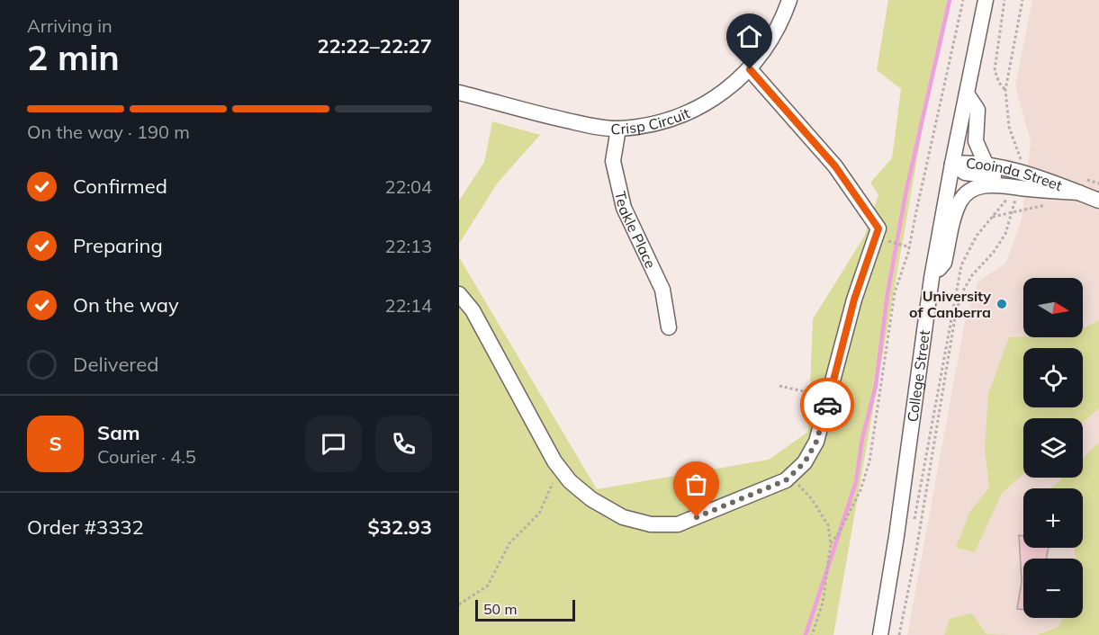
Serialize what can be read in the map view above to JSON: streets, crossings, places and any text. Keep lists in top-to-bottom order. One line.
{"streets":{"street":["Crisp Circuit","Cooinda Street","Teakle Place","College Street"]},"crossings":[["Crisp Circuit","Teakle Place"],["Cooinda Street","College Street"]],"places":["University of Canberra"],"scale_bar":"50 m","north":"right","page":{"heading":["2 min","Arriving in","22:22–22:27"],"panel":["Sam","Courier · 4.5","Order #3332","$32.93"],"bar":"On the way · 190 m","list":[["Confirmed","22:04"],["Preparing","22:13"],["On the way","22:14"],"Delivered"],"map_buttons":["+","−"],"round":"S","scale":"50 m"}}
